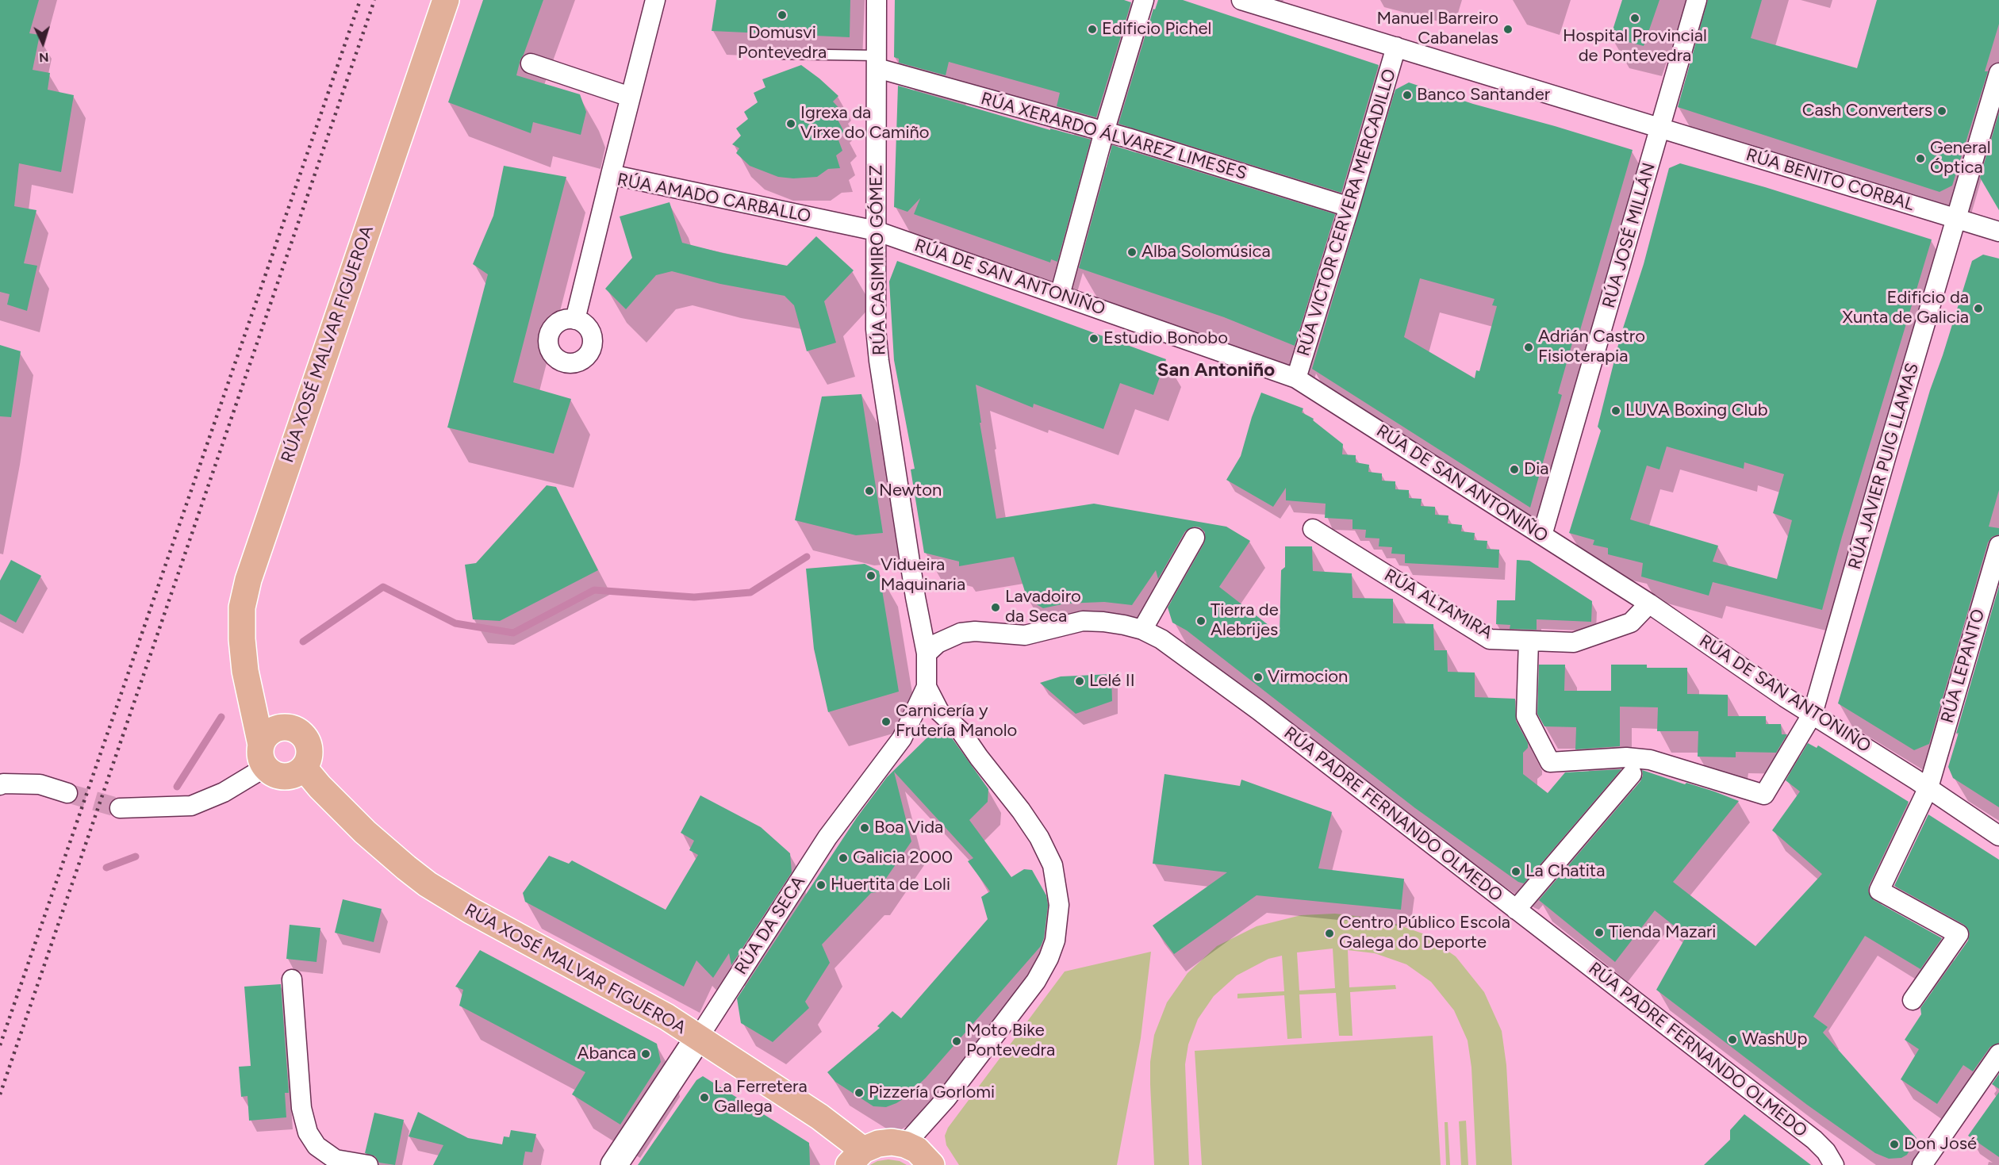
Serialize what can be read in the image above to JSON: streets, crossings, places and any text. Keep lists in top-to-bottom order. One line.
{"streets":{"main road":["RÚA XOSÉ MALVAR FIGUEROA"],"street":["RÚA XERARDO ÁLVAREZ LIMESES","RÚA BENITO CORBAL","RÚA AMADO CARBALLO","RÚA VICTOR CERVERA MERCADILLO","RÚA JOSÉ MILLÁN","RÚA CASIMIRO GÓMEZ","RÚA DE SAN ANTONIÑO","RÚA JAVIER PUIG LLAMAS","RÚA ALTAMIRA","RÚA LEPANTO","RÚA PADRE FERNANDO OLMEDO","RÚA DA SECA"]},"crossings":[["RÚA XERARDO ÁLVAREZ LIMESES","RÚA VICTOR CERVERA MERCADILLO"],["RÚA XERARDO ÁLVAREZ LIMESES","RÚA CASIMIRO GÓMEZ"],["RÚA BENITO CORBAL","RÚA VICTOR CERVERA MERCADILLO"],["RÚA BENITO CORBAL","RÚA JOSÉ MILLÁN"],["RÚA BENITO CORBAL","RÚA JAVIER PUIG LLAMAS"],["RÚA AMADO CARBALLO","RÚA CASIMIRO GÓMEZ"],["RÚA AMADO CARBALLO","RÚA DE SAN ANTONIÑO"],["RÚA VICTOR CERVERA MERCADILLO","RÚA DE SAN ANTONIÑO"],["RÚA JOSÉ MILLÁN","RÚA DE SAN ANTONIÑO"],["RÚA CASIMIRO GÓMEZ","RÚA DE SAN ANTONIÑO"],["RÚA CASIMIRO GÓMEZ","RÚA PADRE FERNANDO OLMEDO"],["RÚA CASIMIRO GÓMEZ","RÚA DA SECA"],["RÚA DE SAN ANTONIÑO","RÚA JAVIER PUIG LLAMAS"],["RÚA DE SAN ANTONIÑO","RÚA ALTAMIRA"],["RÚA DE SAN ANTONIÑO","RÚA LEPANTO"],["RÚA XOSÉ MALVAR FIGUEROA","RÚA DA SECA"],["RÚA JAVIER PUIG LLAMAS","RÚA ALTAMIRA"]],"districts":["San Antoniño"],"places":["Domusvi Pontevedra","Hospital Provincial de Pontevedra","Edificio Pichel","Manuel Barreiro Cabanelas","Banco Santander","Cash Converters","Igrexa da Virxe do Camiño","General Óptica","Alba Solomúsica","Edificio da Xunta de Galicia","Estudio Bonobo","Adrián Castro Fisioterapia","LUVA Boxing Club","Dia","Newton","Vidueira Maquinaria","Lavadoiro da Seca","Tierra de Alebrijes","Virmocion","Lelé II","Carnicería y Frutería Manolo","Boa Vida","Galicia 2000","La Chatita","Huertita de Loli","Tienda Mazari","Centro Público Escola Galega do Deporte","WashUp","Moto Bike Pontevedra","Abanca","Pizzería Gorlomi","La Ferretera Gallega","Don José"],"north":"bottom"}
